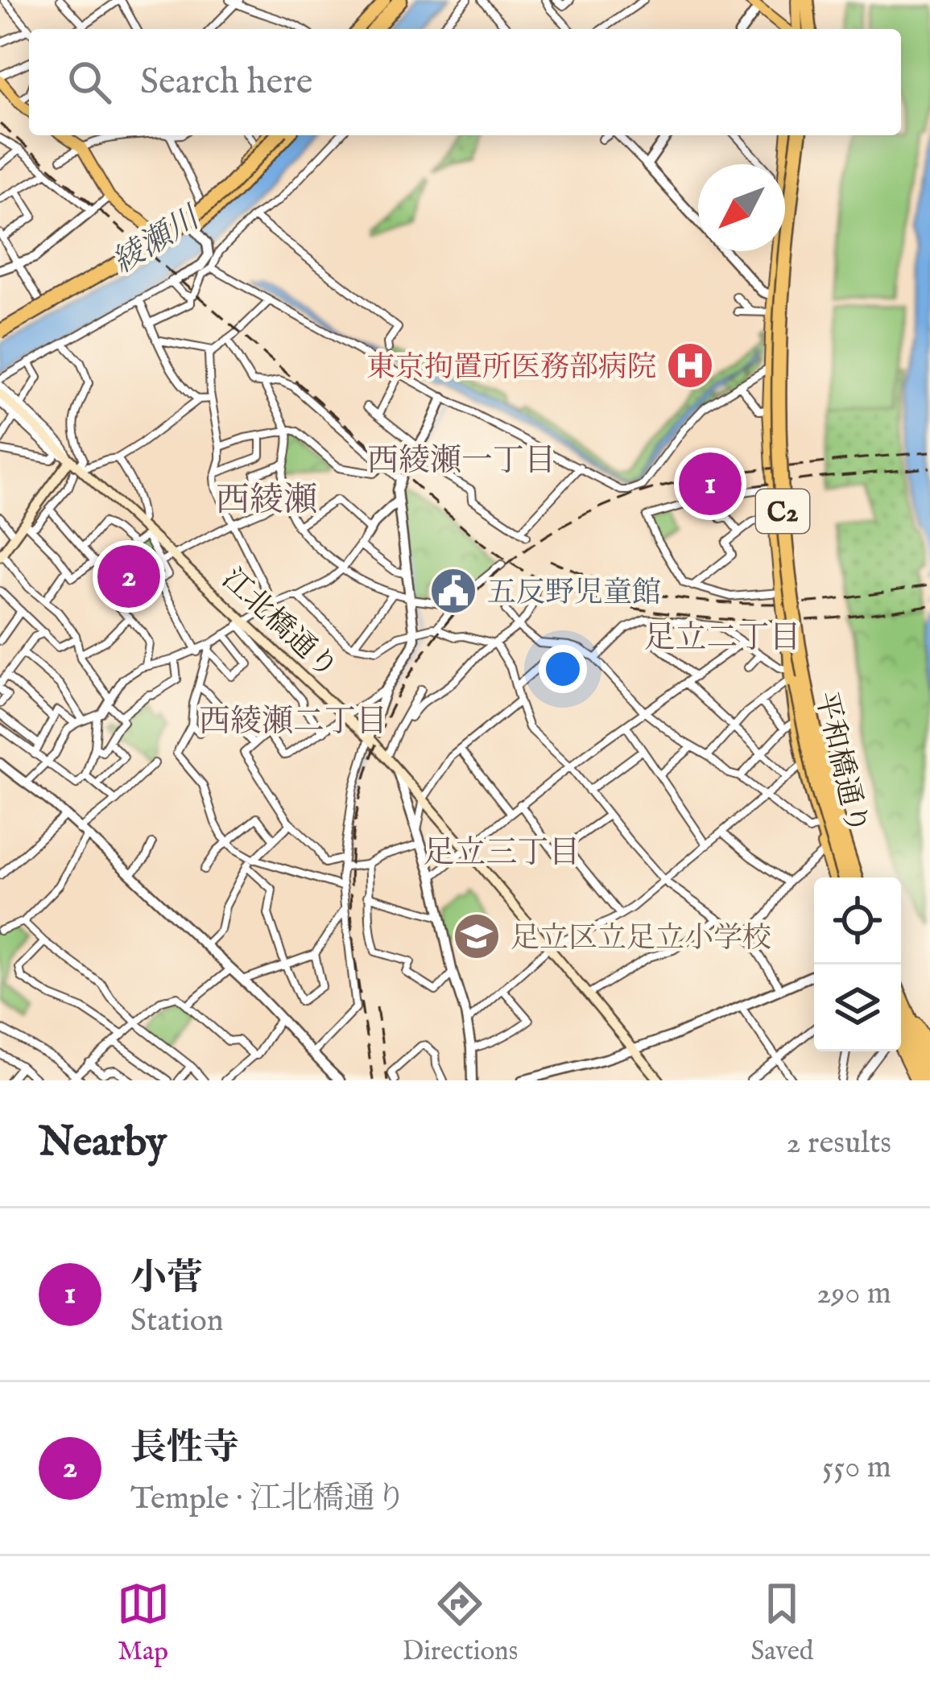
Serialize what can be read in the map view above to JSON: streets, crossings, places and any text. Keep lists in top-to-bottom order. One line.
{"streets":{"highway":["C2"],"main road":["江北橋通り","平和橋通り"]},"districts":["西綾瀬一丁目","西綾瀬","足立二丁目","西綾瀬二丁目","足立三丁目"],"water":["綾瀬川"],"places":{"hospital":["東京拘置所医務部病院"],"public building":["五反野児童館"],"school or university":["足立区立足立小学校"]},"north":"bottom left","page":{"search":"Search here","pins":["1","2"],"heading":["Nearby","2 results"],"list":[{"mark":"1","name":"小菅","note":"Station","value":"290 m"},{"mark":"2","name":"長性寺","note":"Temple · 江北橋通り","value":"550 m"}],"nav":["Map","Directions","Saved"]}}
